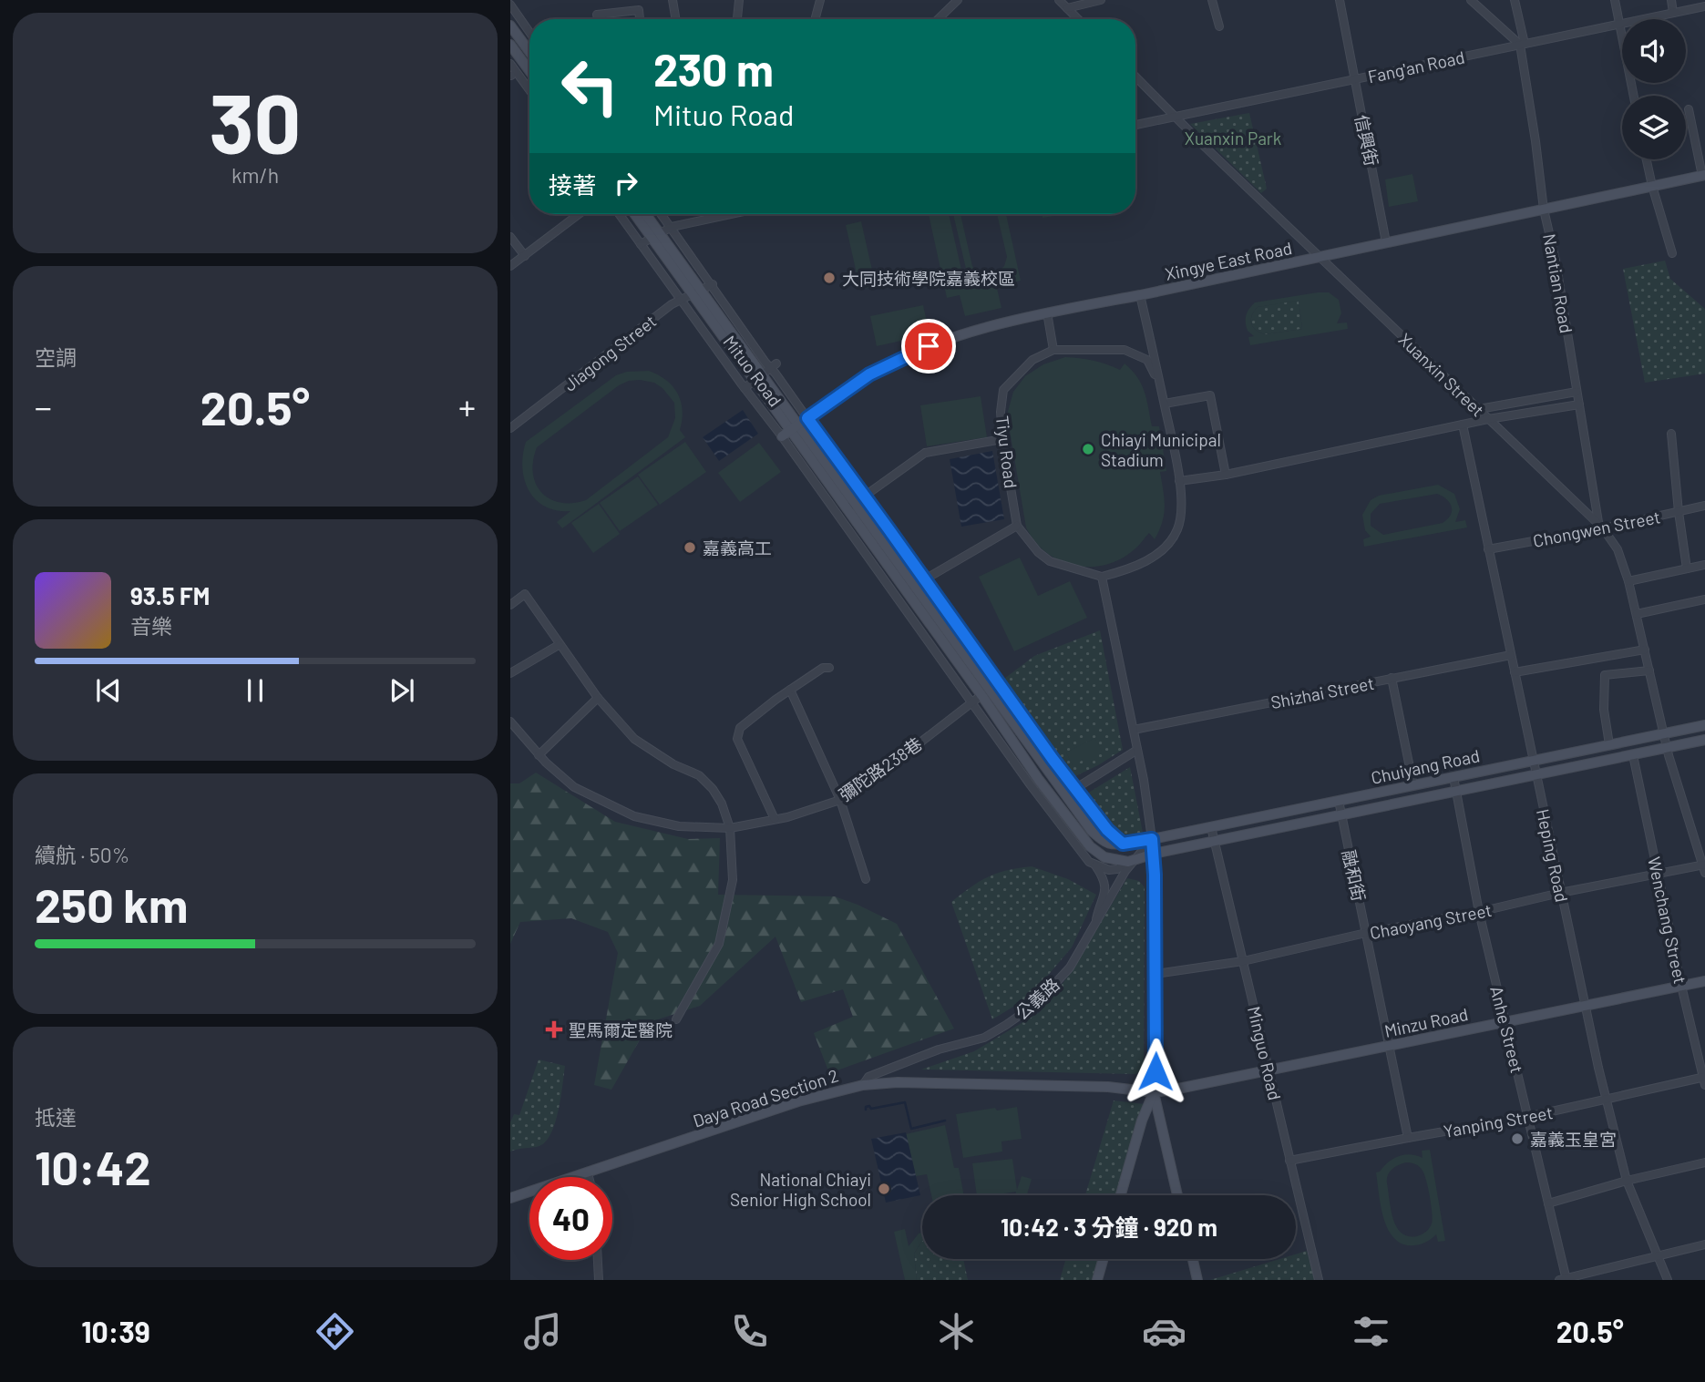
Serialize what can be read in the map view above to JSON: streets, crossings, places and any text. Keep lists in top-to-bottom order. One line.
{"streets":{"street":["Fang'an Road","信興街","Xingye East Road","Nantian Road","Jiagong Street","Mituo Road","Xuanxin Street","Tiyu Road","Chongwen Street","Shizhai Street","Chuiyang Road","彌陀路238巷","Heping Road","融和街","Wenchang Street","Chaoyang Street","公義路","Minzu Road","Anhe Street","Minguo Road","Daya Road Section 2","Yanping Street"]},"crossings":[["Fang'an Road","信興街"],["Fang'an Road","Nantian Road"],["Fang'an Road","Xuanxin Street"],["信興街","Xingye East Road"],["Xingye East Road","Nantian Road"],["Xingye East Road","Mituo Road"],["Xingye East Road","Xuanxin Street"],["Xingye East Road","Tiyu Road"],["Nantian Road","Xuanxin Street"],["Nantian Road","Chongwen Street"],["Jiagong Street","Mituo Road"],["Mituo Road","Chuiyang Road"],["Mituo Road","彌陀路238巷"],["Mituo Road","公義路"],["Xuanxin Street","Chongwen Street"],["Xuanxin Street","Chuiyang Road"],["Xuanxin Street","Chaoyang Street"],["Chongwen Street","Heping Road"],["Shizhai Street","Heping Road"],["Chuiyang Road","Heping Road"],["Chuiyang Road","融和街"],["Chuiyang Road","Wenchang Street"],["Chuiyang Road","公義路"],["Chuiyang Road","Anhe Street"],["Chuiyang Road","Minguo Road"],["Heping Road","Chaoyang Street"],["Heping Road","Minzu Road"],["Heping Road","Yanping Street"],["融和街","Chaoyang Street"],["融和街","Minzu Road"],["融和街","Yanping Street"],["Wenchang Street","Chaoyang Street"],["Wenchang Street","Minzu Road"],["Wenchang Street","Yanping Street"],["Chaoyang Street","Anhe Street"],["Chaoyang Street","Minguo Road"],["公義路","Daya Road Section 2"],["Minzu Road","Anhe Street"],["Minzu Road","Minguo Road"],["Minzu Road","Daya Road Section 2"],["Anhe Street","Yanping Street"],["Minguo Road","Yanping Street"]],"parks":["Xuanxin Park"],"places":{"other":["大同技術學院嘉義校區","Chiayi Municipal Stadium","嘉義高工","嘉義玉皇宮","National Chiayi Senior High School"],"health":["聖馬爾定醫院"]},"page":{"tile":[["30","km/h"],"空調",["續航 · 50%","250 km"],["抵達","10:42"]],"turn":["230 m","Mituo Road"],"then":"接著","heat":["−","20.5°","+"],"song":["93.5 FM","音樂"],"limit":"40","trip":"10:42 · 3 分鐘 · 920 m","tabs":["10:39","20.5°"]}}
